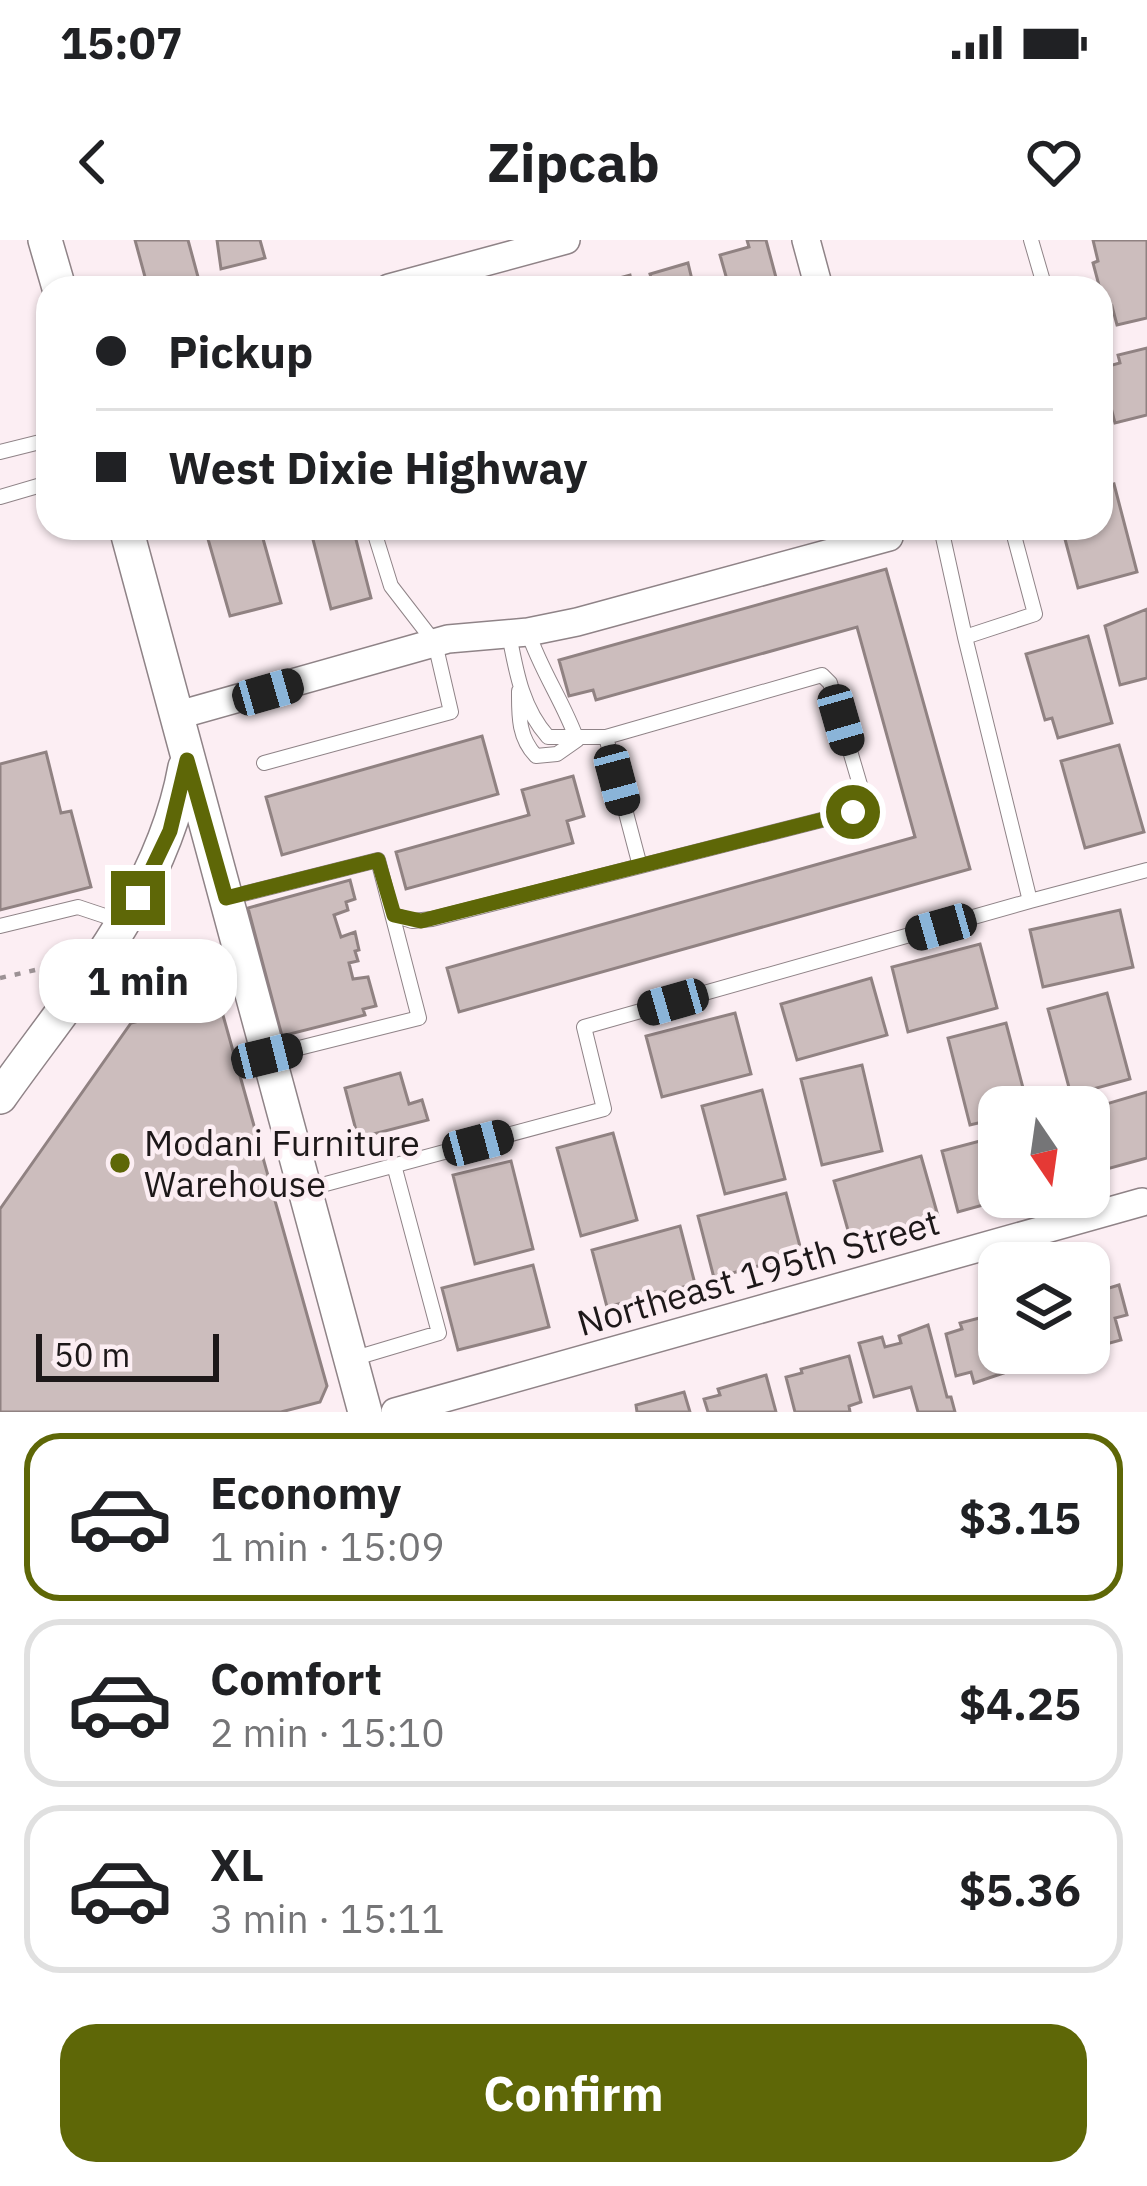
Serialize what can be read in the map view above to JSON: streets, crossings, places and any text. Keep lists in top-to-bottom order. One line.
{"streets":{"street":["Northeast 195th Street"]},"places":["Modani Furniture Warehouse"],"scale_bar":"50 m","north":"bottom","page":{"status":"15:07","header":"Zipcab","banner":["Pickup","West Dixie Highway"],"bubble":"1 min","scale":"50 m","list":[{"name":"Economy","note":"1 min · 15:09","value":"$3.15"},{"name":"Comfort","note":"2 min · 15:10","value":"$4.25"},{"name":"XL","note":"3 min · 15:11","value":"$5.36"}],"buttons":"Confirm"}}
